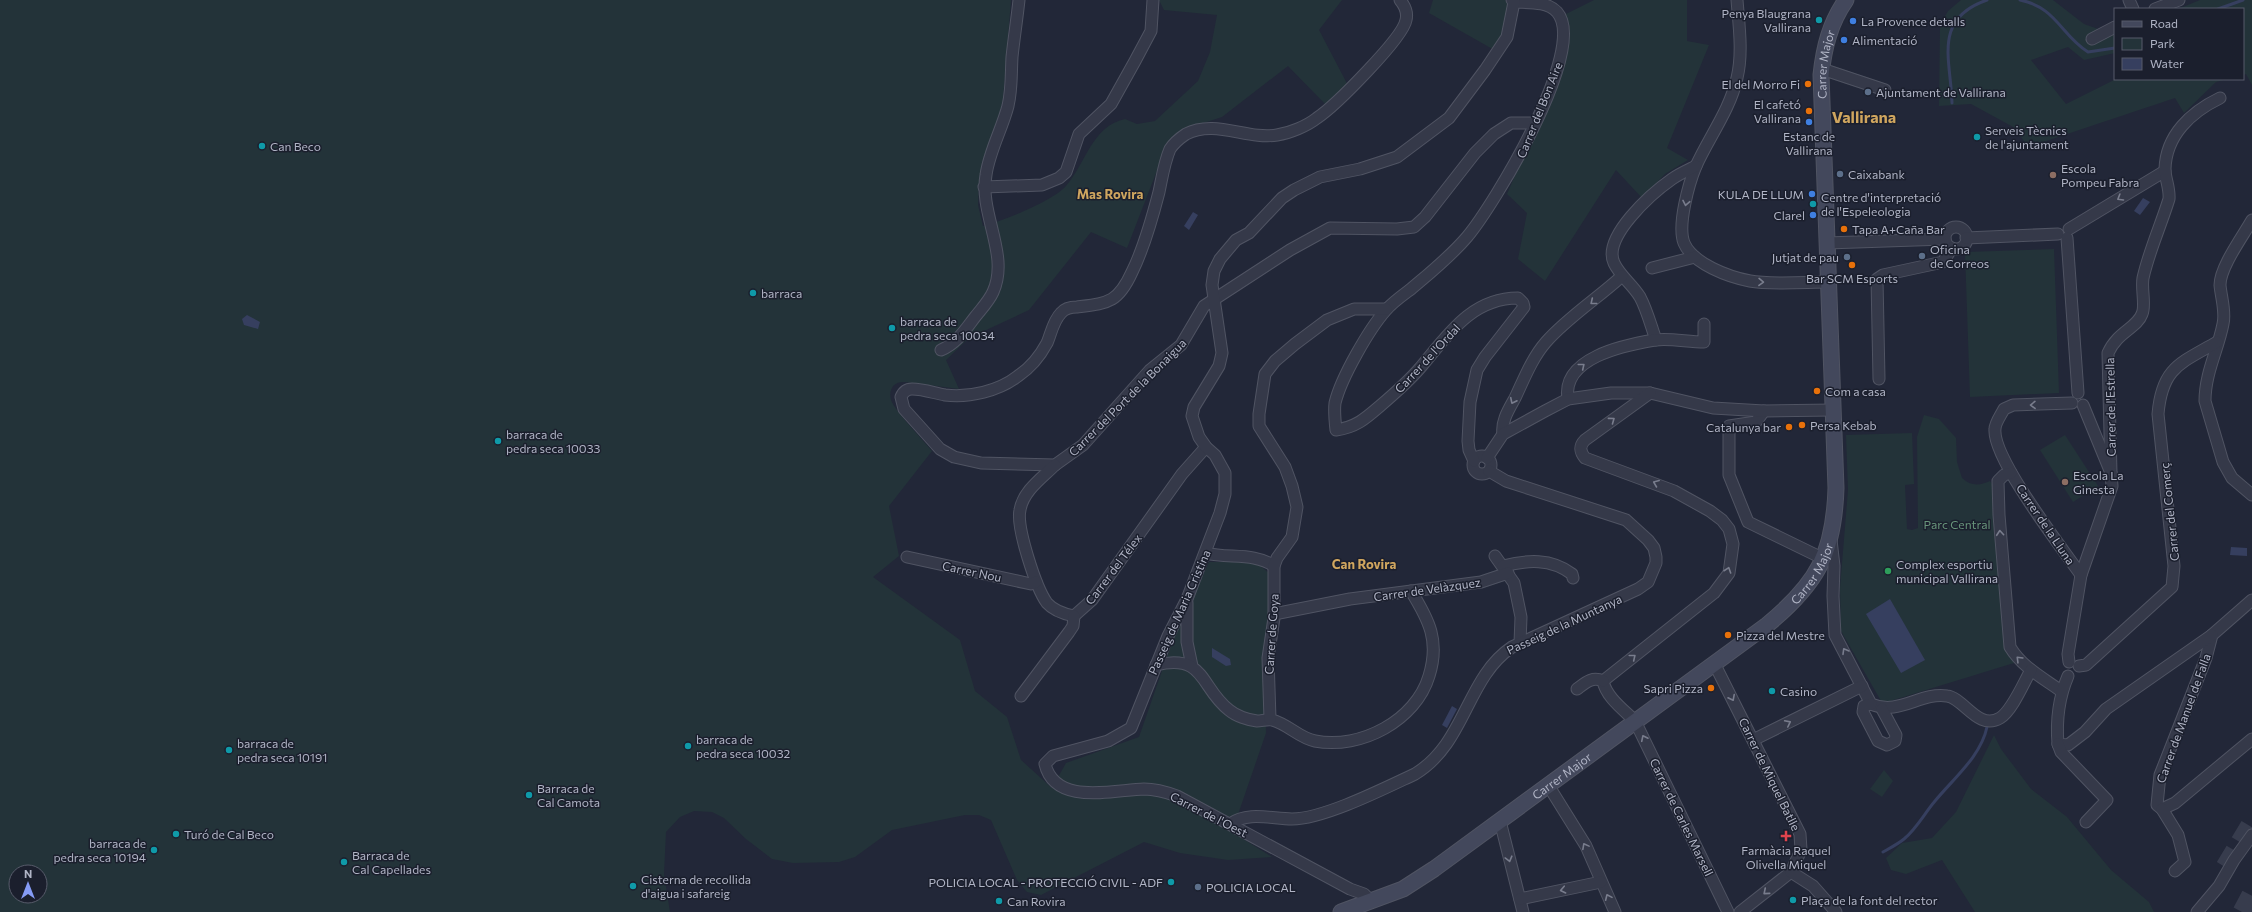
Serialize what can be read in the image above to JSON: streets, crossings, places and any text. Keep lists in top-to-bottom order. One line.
{"streets":{"street":["Carrer Major","Carrer del Bon Aire","Carrer de l'Ordal","Carrer del Port de la Bonaigua","Carrer de l'Estrella","Carrer del Comerç","Carrer de la Lluna","Carrer del Télex","Carrer Nou","Carrer de Velàzquez","Passeig de Maria Cristina","Passeig de la Muntanya","Carrer de Goya","Carrer de Manuel de Falla","Carrer de Miquel Batlle","Carrer de l'Oest","Carrer de Carles Marsell"]},"crossings":[["Carrer Major","Carrer de Miquel Batlle"],["Carrer Major","Carrer de l'Oest"],["Carrer Major","Carrer de Carles Marsell"],["Carrer del Bon Aire","Carrer de l'Ordal"],["Carrer del Bon Aire","Carrer del Port de la Bonaigua"],["Carrer del Bon Aire","Passeig de Maria Cristina"],["Carrer del Bon Aire","Carrer de Goya"],["Carrer de l'Ordal","Passeig de la Muntanya"],["Carrer del Port de la Bonaigua","Passeig de Maria Cristina"],["Carrer del Télex","Passeig de Maria Cristina"],["Carrer de Velàzquez","Carrer de Goya"],["Passeig de Maria Cristina","Carrer de l'Oest"],["Passeig de la Muntanya","Carrer de l'Oest"]],"one_way":["Carrer de Carles Marsell"],"districts":["Vallirana","Mas Rovira","Can Rovira"],"parks":["Parc Central"],"places":{"other":["Penya Blaugrana Vallirana","La Provence detalls","Alimentació","El del Morro Fi","Ajuntament de Vallirana","El cafetó Vallirana","Estanc de Vallirana","Serveis Tècnics de l'ajuntament","Can Beco","Caixabank","Escola Pompeu Fabra","KULA DE LLUM","Centre d'interpretació de l'Espeleologia","Clarel","Tapa A+Caña Bar","Oficina de Correos","Jutjat de pau","Bar SCM Esports","barraca","barraca de pedra seca 10034","Com a casa","Persa Kebab","Catalunya bar","barraca de pedra seca 10033","Escola La Ginesta","Complex esportiu municipal Vallirana","Pizza del Mestre","Sapri Pizza","Casino","barraca de pedra seca 10032","barraca de pedra seca 10191","Barraca de Cal Camota","Turó de Cal Beco","barraca de pedra seca 10194","Barraca de Cal Capellades","POLICIA LOCAL - PROTECCIÓ CIVIL - ADF","Cisterna de recollida d'aigua i safareig","POLICIA LOCAL","Plaça de la font del rector","Can Rovira"],"health":["Farmàcia Raquel Olivella Miquel"]},"legend":["Road","Park","Water"],"north":"top"}
